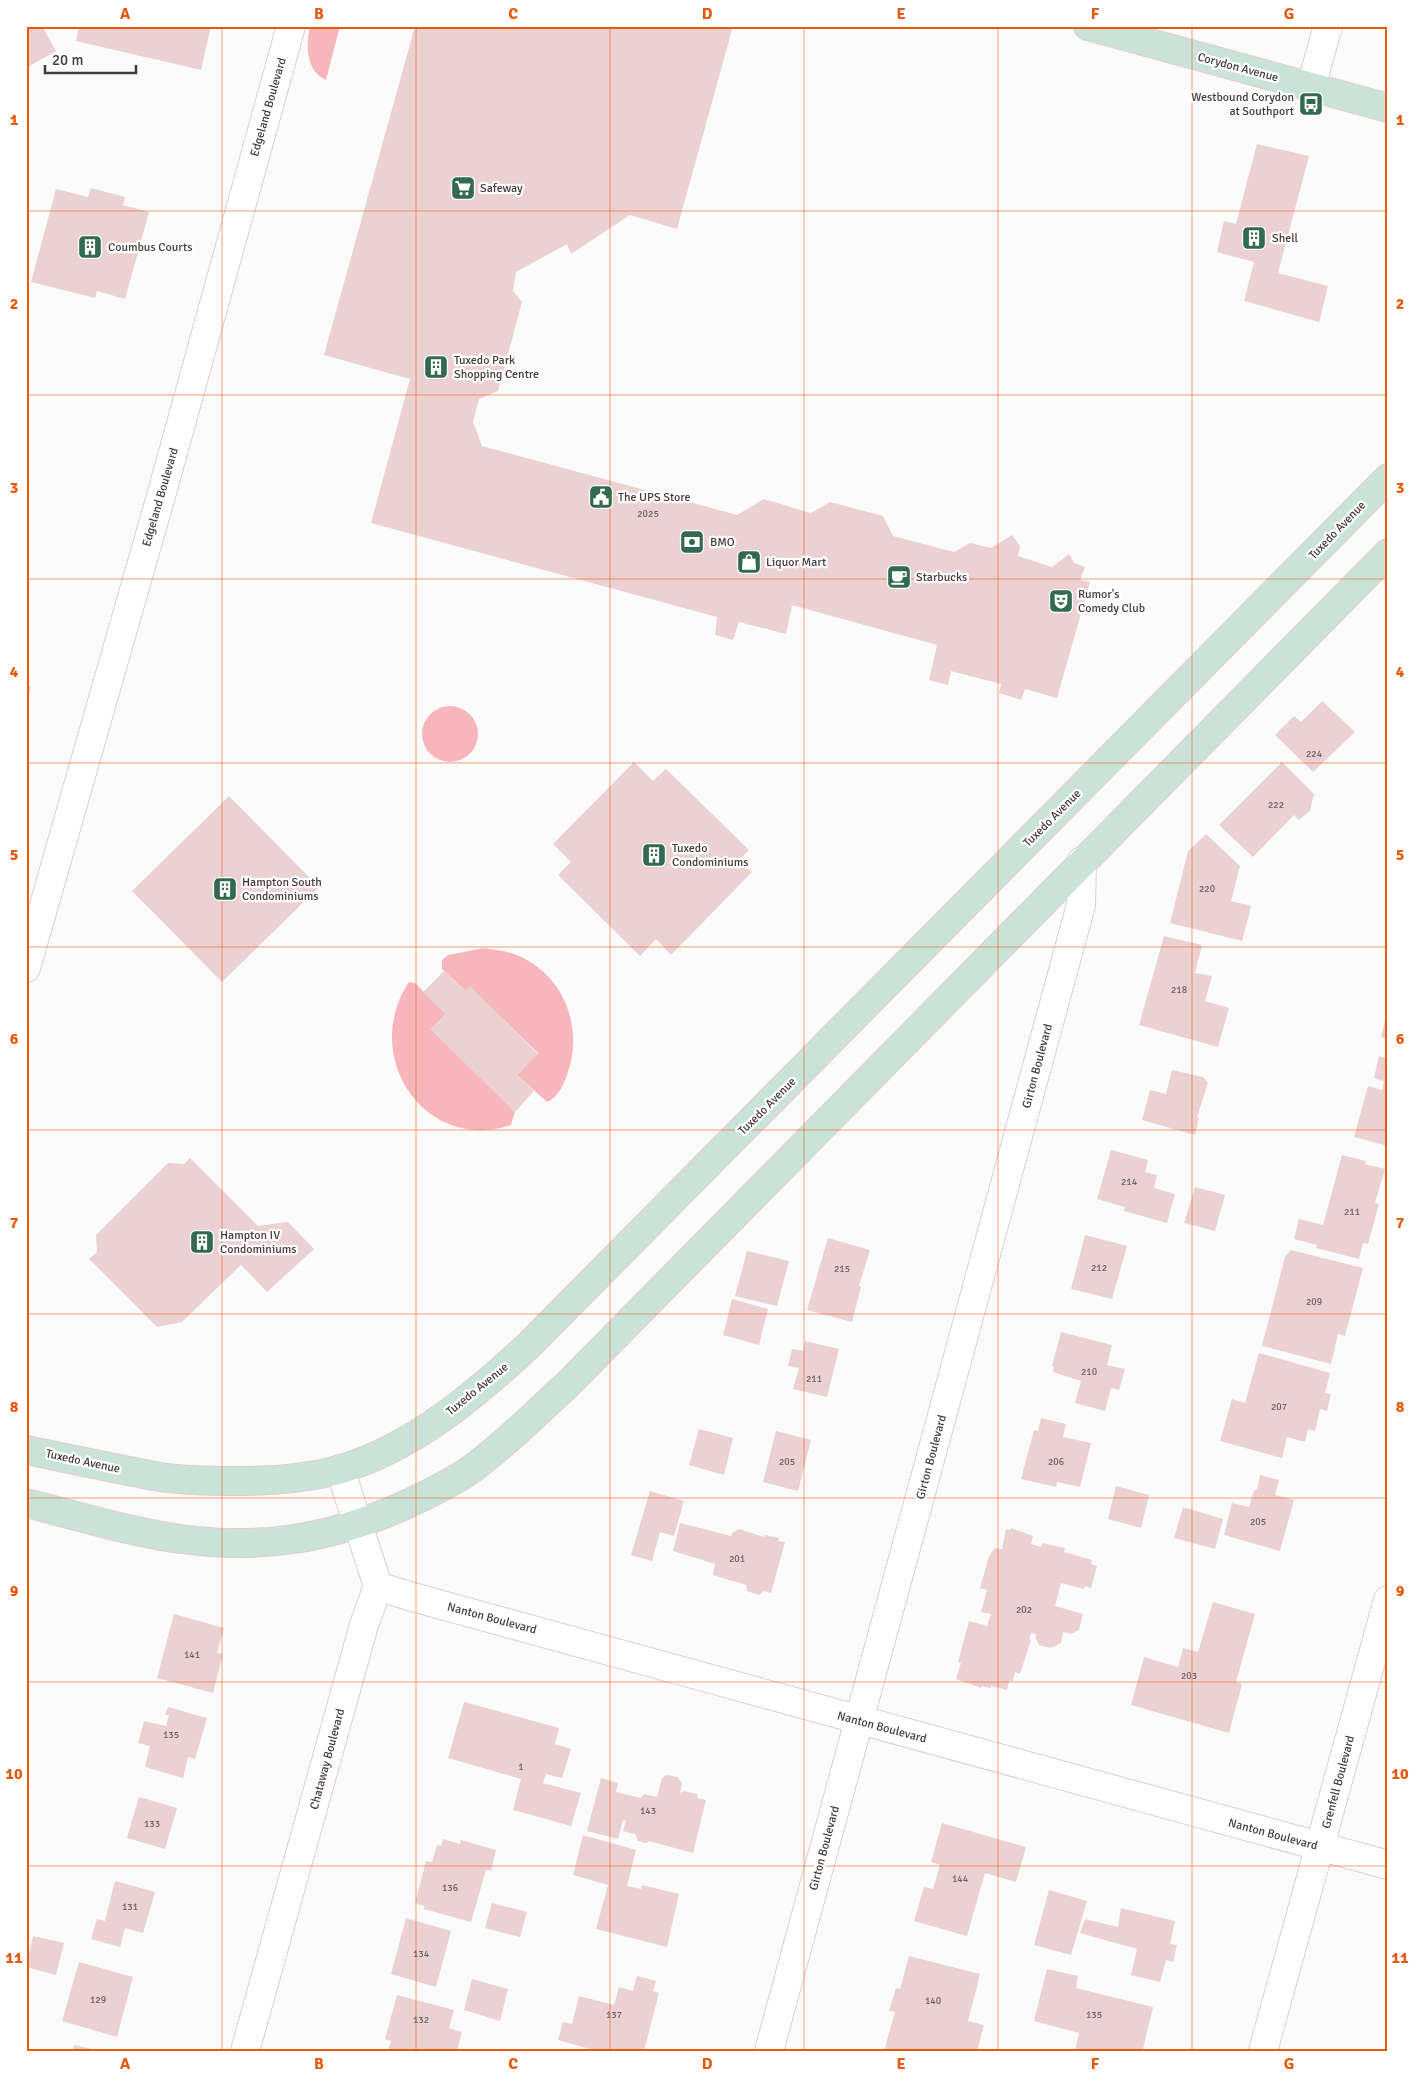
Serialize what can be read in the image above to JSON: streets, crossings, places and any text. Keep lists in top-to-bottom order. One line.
{"streets":{"main road":["Corydon Avenue","Tuxedo Avenue"],"street":["Edgeland Boulevard","Girton Boulevard","Nanton Boulevard","Chataway Boulevard","Grenfell Boulevard"]},"crossings":[["Girton Boulevard","Nanton Boulevard"],["Nanton Boulevard","Chataway Boulevard"],["Nanton Boulevard","Grenfell Boulevard"]],"places":{"bus stop":["Westbound Corydon at Southport"],"supermarket":["Safeway"],"building":["Shell","Coumbus Courts","Tuxedo Park Shopping Centre","Tuxedo Condominiums","Hampton South Condominiums","Hampton IV Condominiums"],"public building":["The UPS Store"],"bank":["BMO"],"shop":["Liquor Mart"],"cafe":["Starbucks"],"theatre":["Rumor's Comedy Club"]},"house_numbers":["2025","224","222","220","218","214","211","212","215","209","210","211","207","205","206","205","201","202","141","203","135","1","143","133","144","136","131","134","129","140","137","135","132"],"scale_bar":"20 m","grid":{"columns":["A","B","C","D","E","F","G"],"rows":["1","2","3","4","5","6","7","8","9","10","11"]}}
